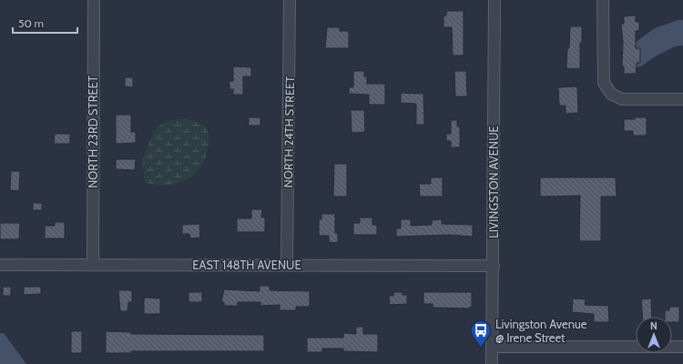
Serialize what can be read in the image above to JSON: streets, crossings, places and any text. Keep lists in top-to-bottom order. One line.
{"streets":{"street":["NORTH 23RD STREET","NORTH 24TH STREET","LIVINGSTON AVENUE","EAST 148TH AVENUE"]},"crossings":[["NORTH 23RD STREET","EAST 148TH AVENUE"],["NORTH 24TH STREET","EAST 148TH AVENUE"],["LIVINGSTON AVENUE","EAST 148TH AVENUE"]],"places":{"bus stop":["Livingston Avenue @ Irene Street"]},"scale_bar":"50 m","north":"top"}
